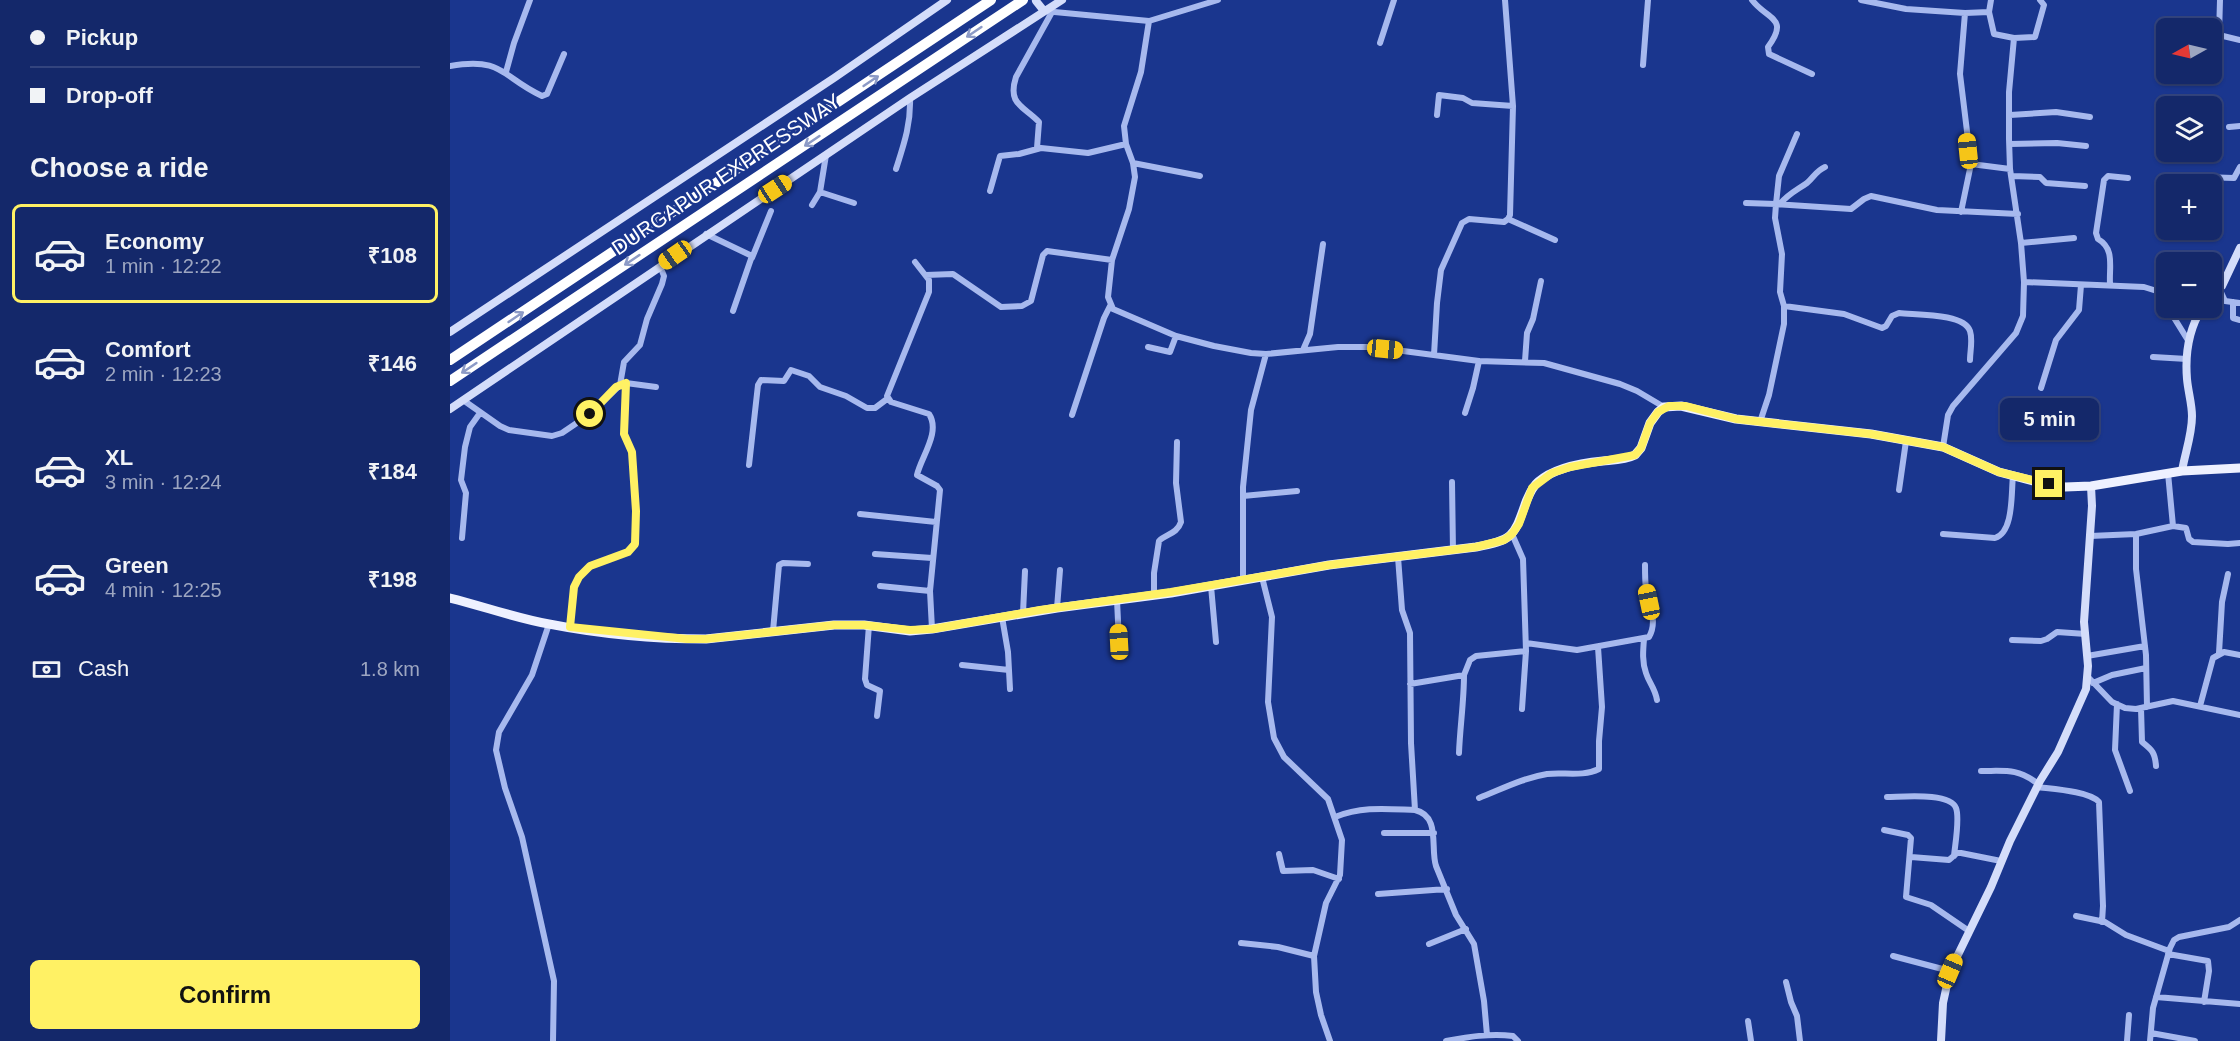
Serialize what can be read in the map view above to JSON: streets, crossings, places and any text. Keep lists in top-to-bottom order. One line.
{"streets":{"highway":["DURGAPUR EXPRESSWAY"]},"north":"left","page":{"banner":["Pickup","Drop-off"],"map_buttons":["+","−"],"heading":"Choose a ride","list":[{"name":"Economy","note":"1 min · 12:22","value":"₹108"},{"name":"Comfort","note":"2 min · 12:23","value":"₹146"},{"name":"XL","note":"3 min · 12:24","value":"₹184"},{"name":"Green","note":"4 min · 12:25","value":"₹198"}],"bubble":"5 min","pay":["Cash","1.8 km"],"buttons":"Confirm"}}
